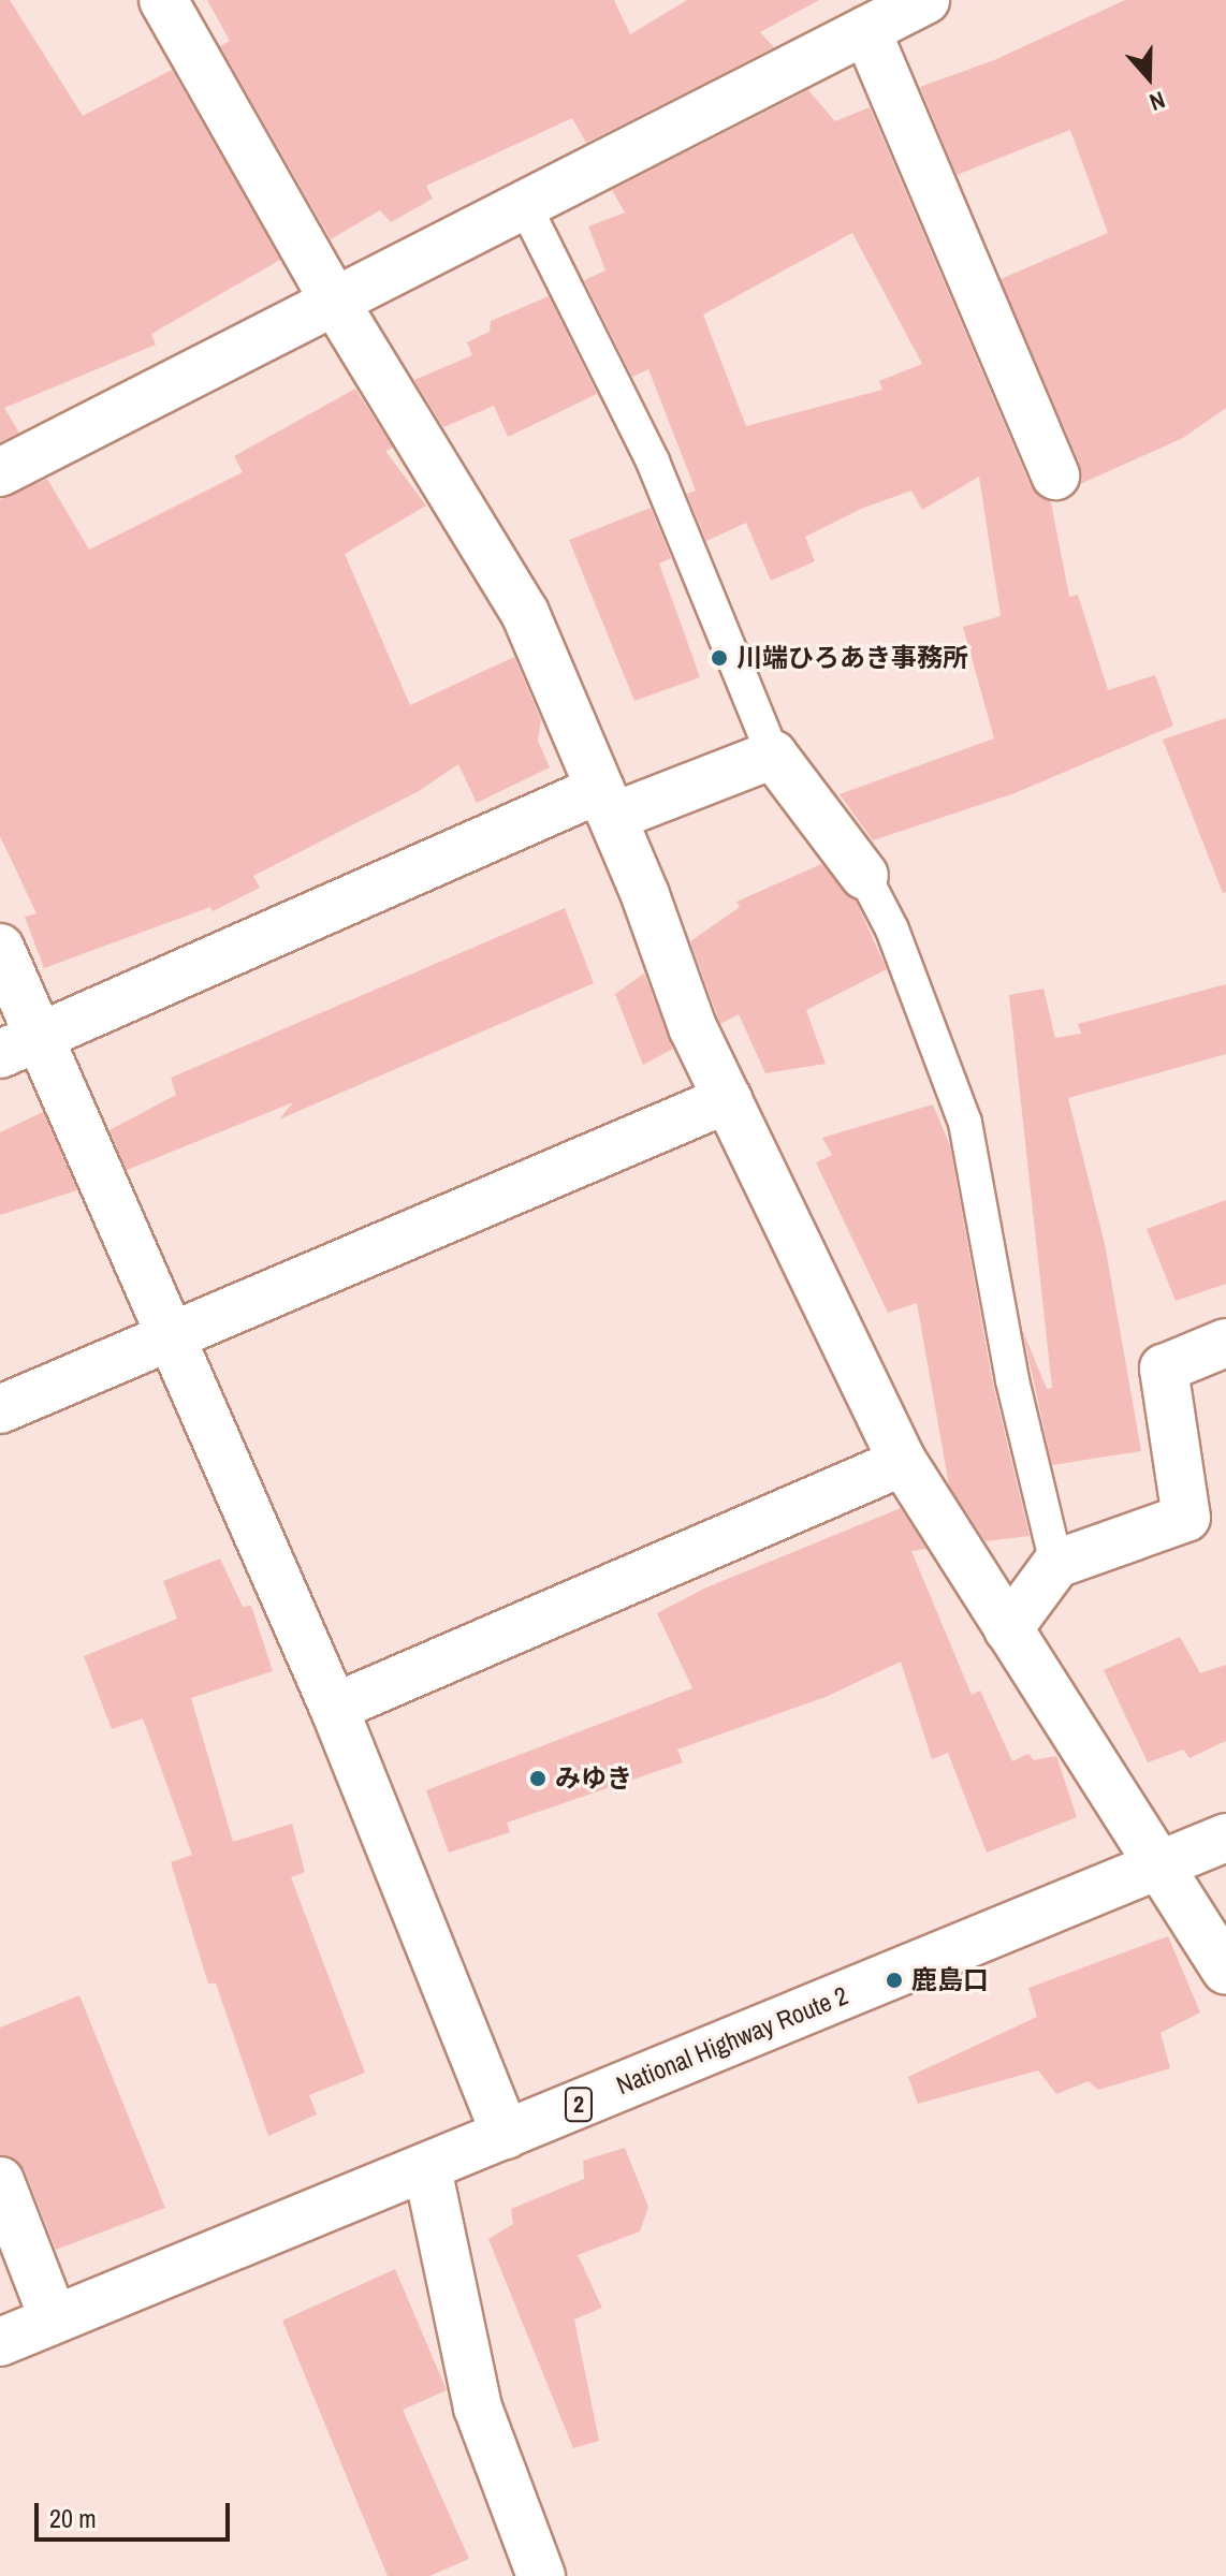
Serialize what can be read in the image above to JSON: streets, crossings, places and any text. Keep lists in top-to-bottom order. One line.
{"streets":{"main road":["National Highway Route 2","2"]},"places":["川端ひろあき事務所","みゆき","鹿島口"],"scale_bar":"20 m","north":"bottom"}
